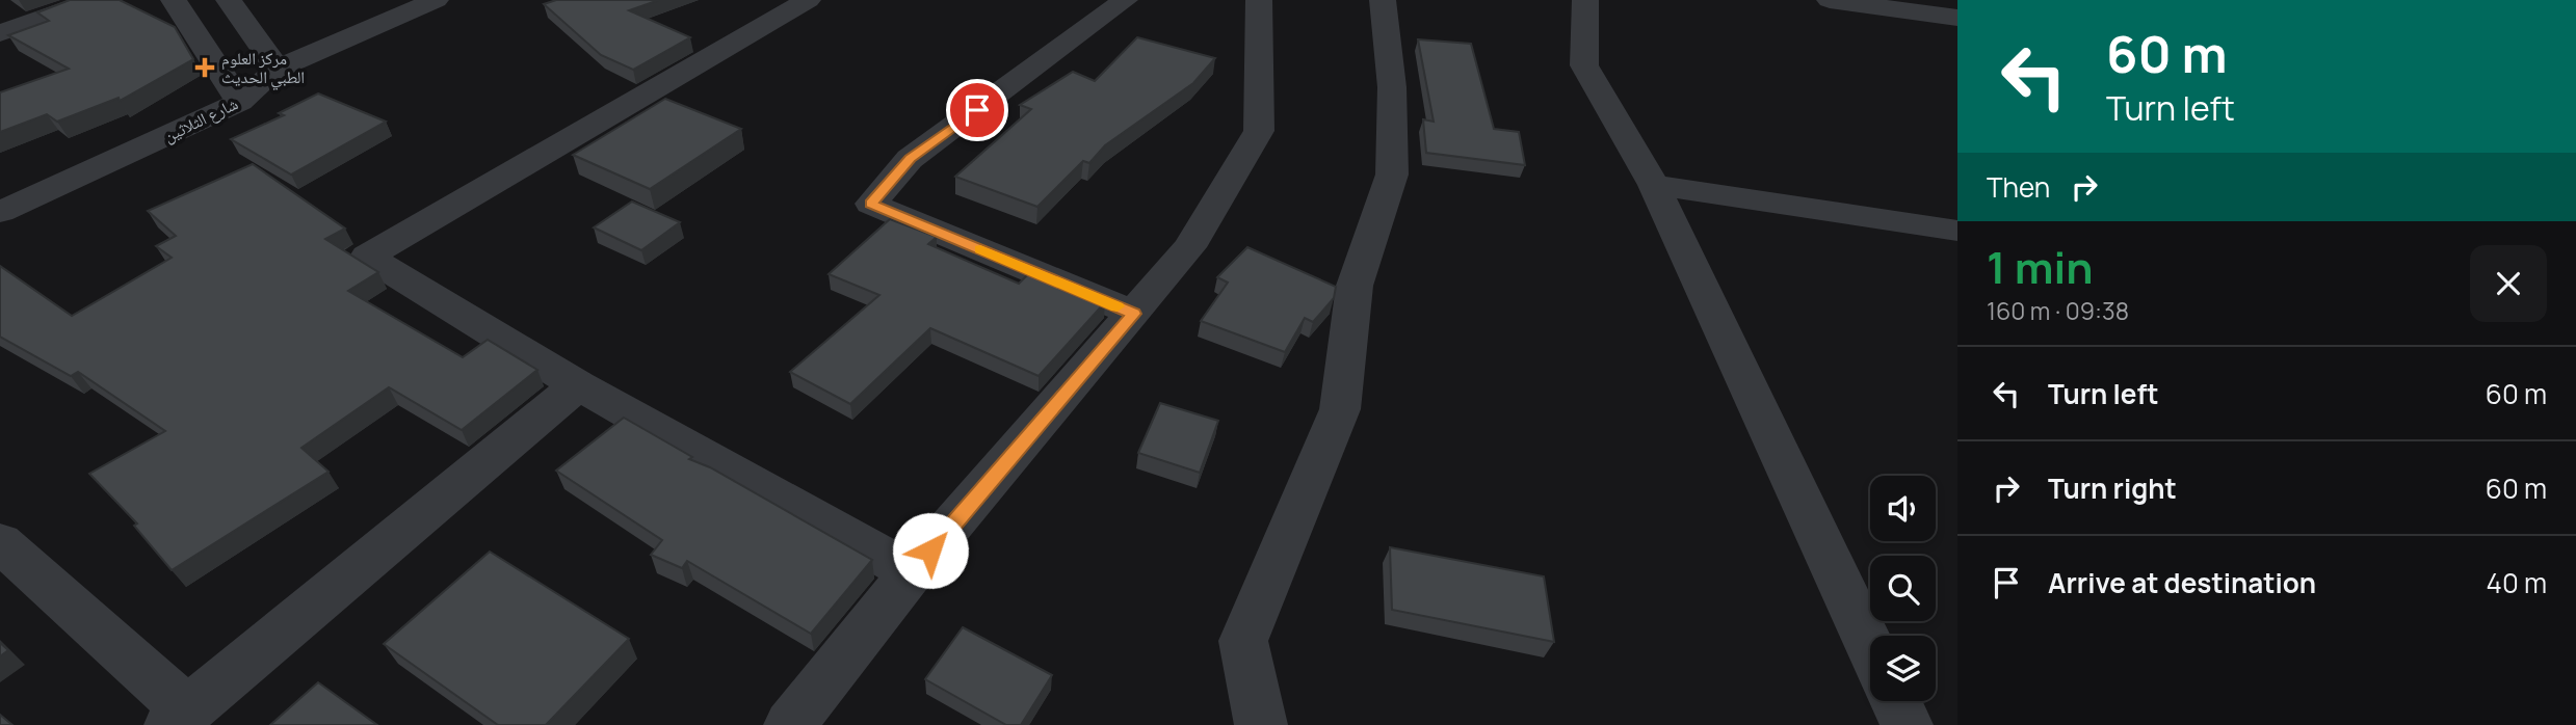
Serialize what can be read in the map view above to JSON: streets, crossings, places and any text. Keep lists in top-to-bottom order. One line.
{"streets":{"street":["شارع الثلاثين"]},"places":{"health":["مركز العلوم الطبي الحديث"]},"page":{"turn":["60 m","Turn left"],"then":"Then","heading":["1 min","160 m · 09:38"],"list":[{"name":"Turn left","value":"60 m"},{"name":"Turn right","value":"60 m"},{"name":"Arrive at destination","value":"40 m"}]}}
